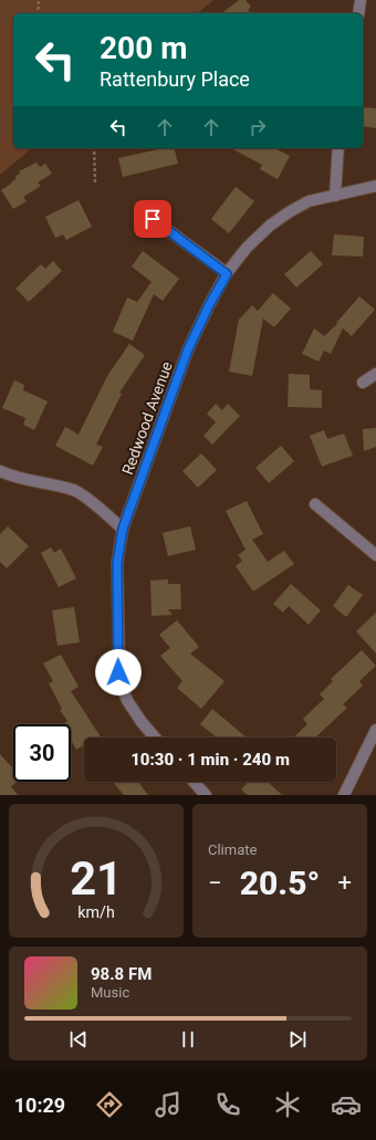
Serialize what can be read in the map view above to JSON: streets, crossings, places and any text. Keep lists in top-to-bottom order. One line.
{"streets":{"street":["Redwood Avenue"]},"page":{"turn":["200 m","Rattenbury Place"],"limit":"30","trip":"10:30 · 1 min · 240 m","tile":"Climate","heat":["−","20.5°","+"],"song":["98.8 FM","Music"],"tabs":"10:29","gauge":["21","km/h"]}}
